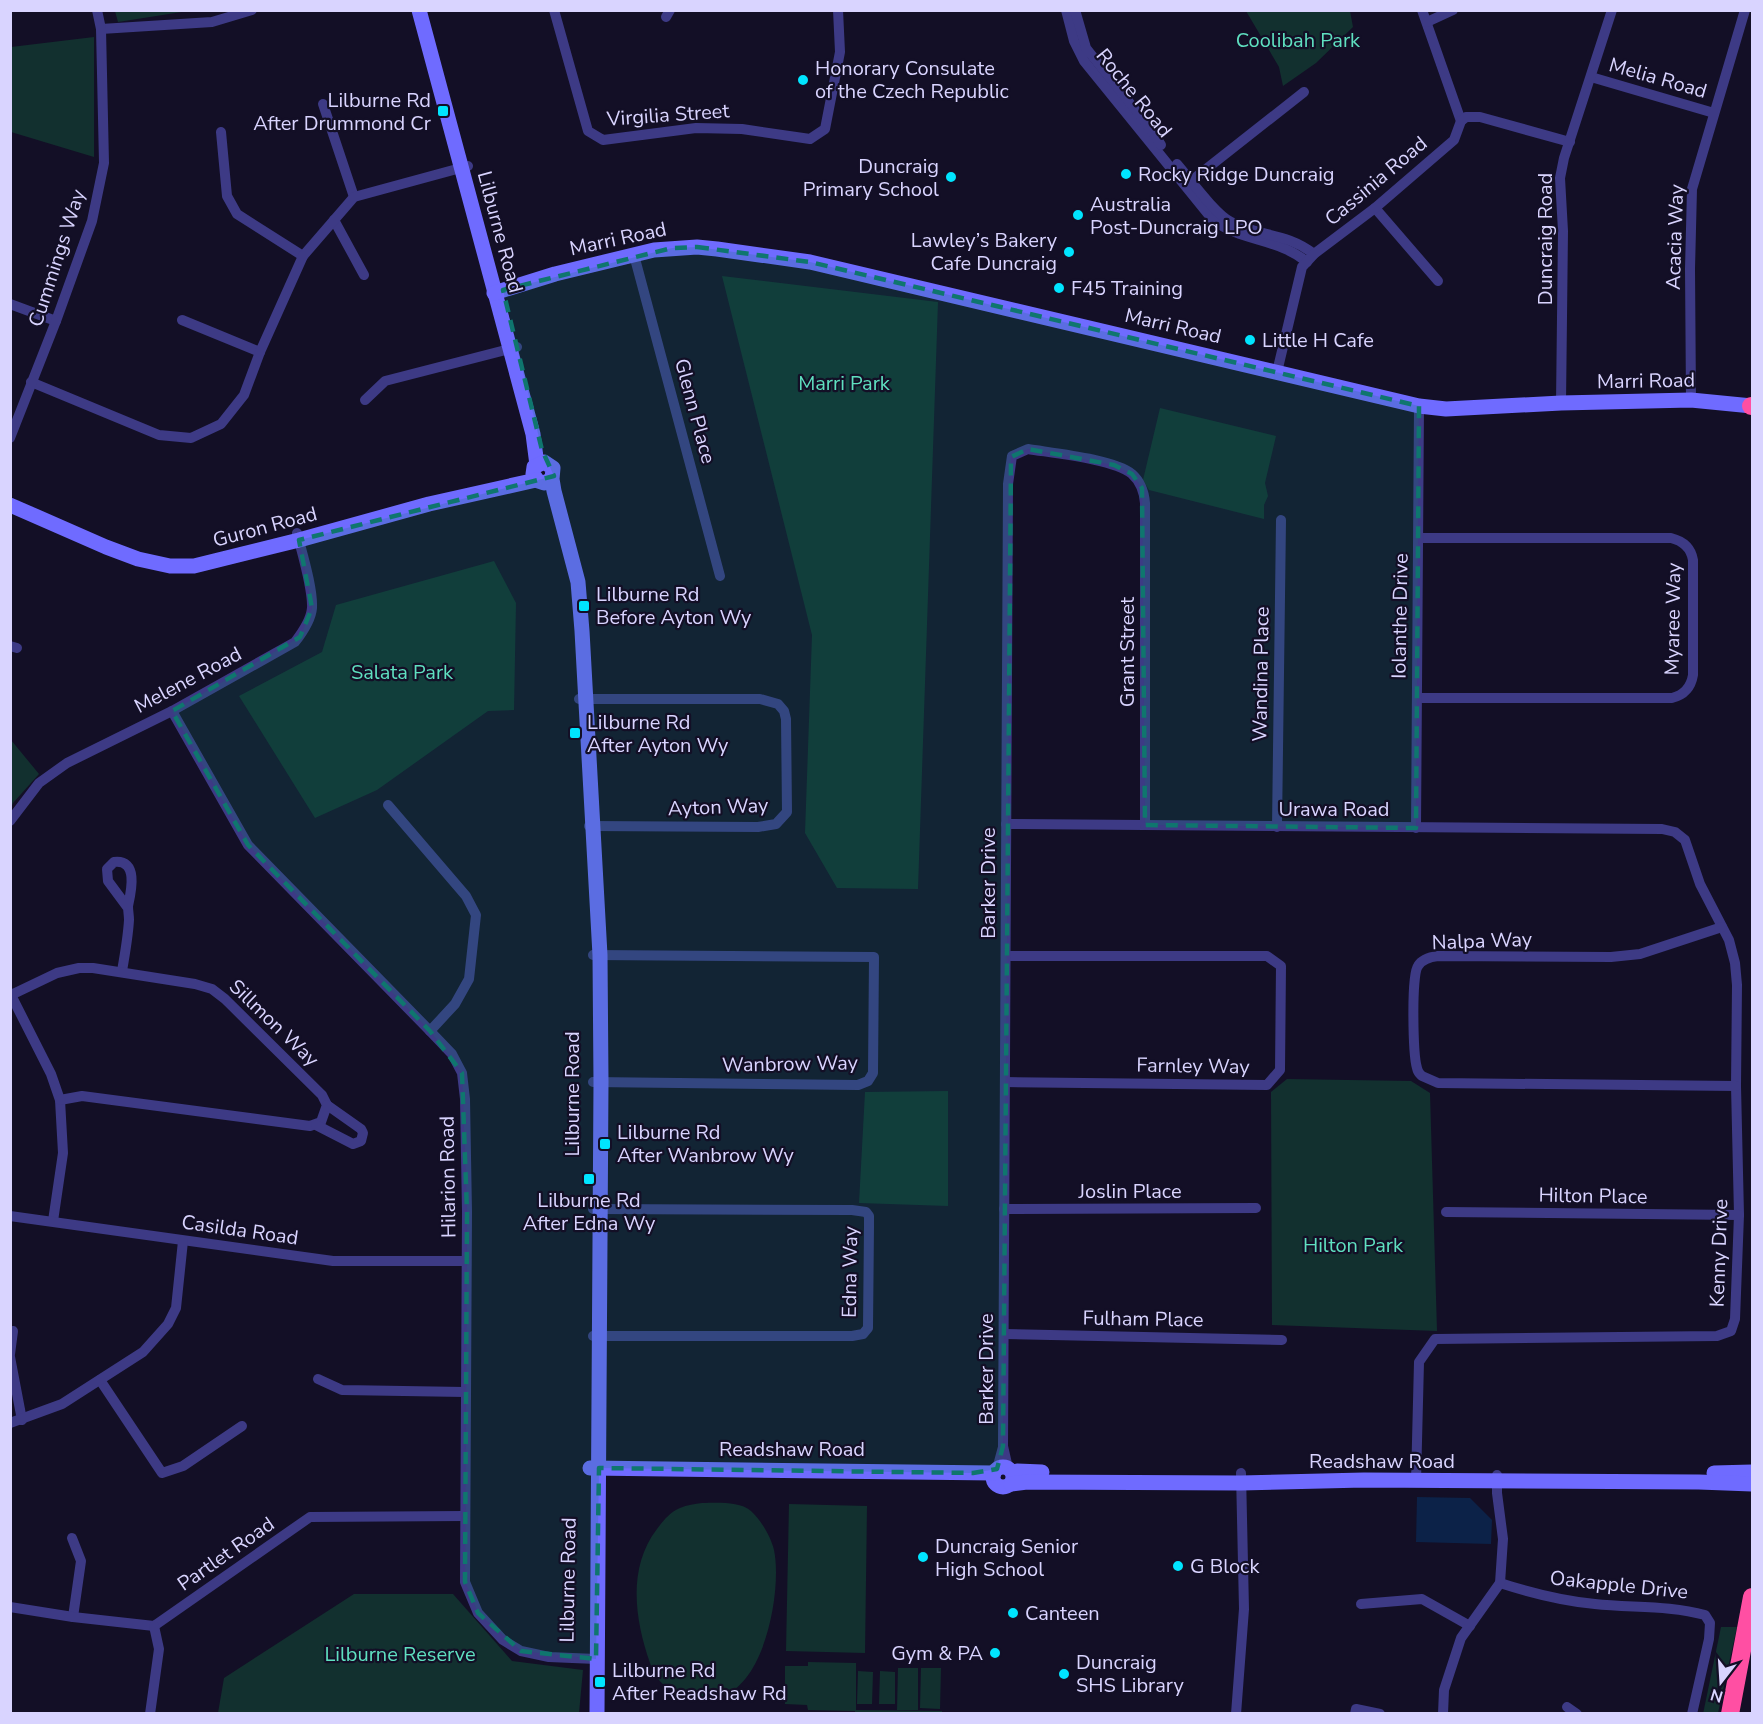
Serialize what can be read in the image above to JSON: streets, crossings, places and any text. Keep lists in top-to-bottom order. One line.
{"streets":{"street":["Melia Road","Roche Road","Virgilia Street","Cassinia Road","Lilburne Road","Acacia Way","Marri Road","Duncraig Road","Cummings Way","Glenn Place","Guron Road","Iolanthe Drive","Myaree Way","Grant Street","Wandina Place","Melene Road","Ayton Way","Urawa Road","Barker Drive","Nalpa Way","Sillmon Way","Wanbrow Way","Farnley Way","Hilarion Road","Joslin Place","Hilton Place","Casilda Road","Kenny Drive","Edna Way","Fulham Place","Readshaw Road","Partlet Road","Oakapple Drive"]},"crossings":[["Melia Road","Acacia Way"],["Melia Road","Duncraig Road"],["Roche Road","Cassinia Road"],["Lilburne Road","Marri Road"],["Lilburne Road","Guron Road"],["Lilburne Road","Ayton Way"],["Lilburne Road","Wanbrow Way"],["Lilburne Road","Hilarion Road"],["Lilburne Road","Edna Way"],["Lilburne Road","Readshaw Road"],["Acacia Way","Marri Road"],["Marri Road","Duncraig Road"],["Marri Road","Glenn Place"],["Marri Road","Iolanthe Drive"],["Guron Road","Melene Road"],["Iolanthe Drive","Myaree Way"],["Iolanthe Drive","Urawa Road"],["Grant Street","Urawa Road"],["Grant Street","Barker Drive"],["Wandina Place","Urawa Road"],["Melene Road","Hilarion Road"],["Urawa Road","Barker Drive"],["Urawa Road","Kenny Drive"],["Barker Drive","Farnley Way"],["Barker Drive","Joslin Place"],["Barker Drive","Fulham Place"],["Barker Drive","Readshaw Road"],["Nalpa Way","Kenny Drive"],["Hilarion Road","Casilda Road"],["Hilarion Road","Partlet Road"],["Hilton Place","Kenny Drive"],["Kenny Drive","Readshaw Road"]],"parks":["Coolibah Park","Marri Park","Salata Park","Hilton Park","Lilburne Reserve"],"places":{"other":["Honorary Consulate of the Czech Republic","Rocky Ridge Duncraig","Duncraig Primary School","Australia Post-Duncraig LPO","Lawley’s Bakery Cafe Duncraig","F45 Training","Little H Cafe","Duncraig Senior High School","G Block","Canteen","Gym & PA","Duncraig SHS Library"],"transit":["Lilburne Rd After Drummond Cr","Lilburne Rd Before Ayton Wy","Lilburne Rd After Ayton Wy","Lilburne Rd After Wanbrow Wy","Lilburne Rd After Edna Wy","Lilburne Rd After Readshaw Rd"]},"north":"bottom"}
